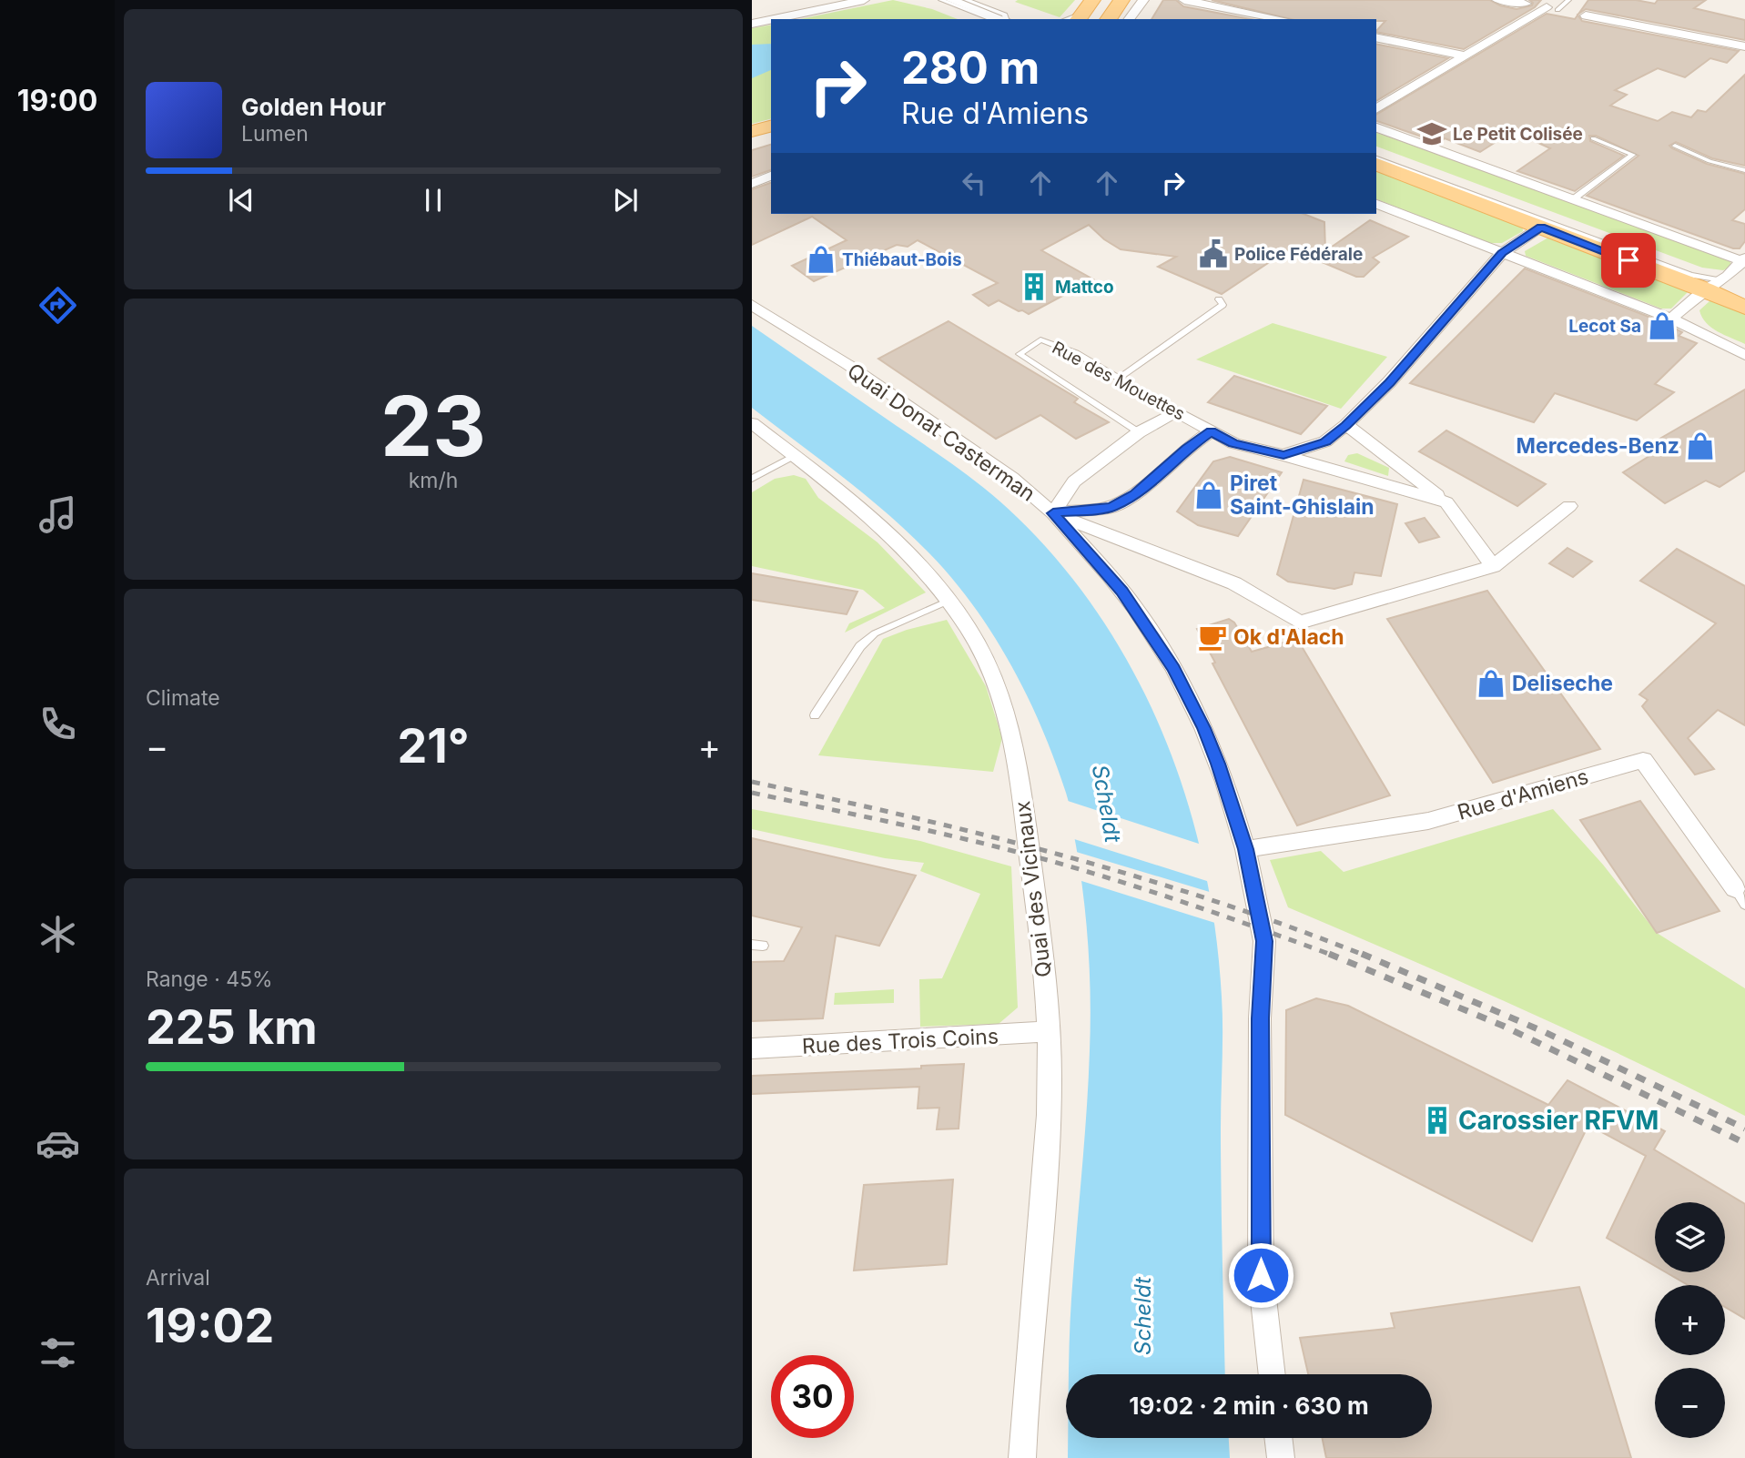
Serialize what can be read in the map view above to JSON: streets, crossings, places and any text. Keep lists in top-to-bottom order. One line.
{"streets":{"street":["Rue des Mouettes","Quai Donat Casterman","Rue d'Amiens","Quai des Vicinaux","Rue des Trois Coins"]},"crossings":[["Quai Donat Casterman","Rue d'Amiens"],["Quai des Vicinaux","Rue des Trois Coins"]],"water":["Scheldt"],"places":{"school or university":["Le Petit Colisée"],"public building":["Police Fédérale"],"shop":["Thiébaut-Bois","Lecot Sa","Mercedes-Benz","Piret Saint-Ghislain","Deliseche"],"building":["Mattco","Carossier RFVM"],"cafe":["Ok d'Alach"]},"page":{"tabs":"19:00","turn":["280 m","Rue d'Amiens"],"song":["Golden Hour","Lumen"],"tile":[["23","km/h"],"Climate",["Range · 45%","225 km"],["Arrival","19:02"]],"heat":["−","21°","+"],"map_buttons":["+","−"],"limit":"30","trip":"19:02 · 2 min · 630 m"}}
